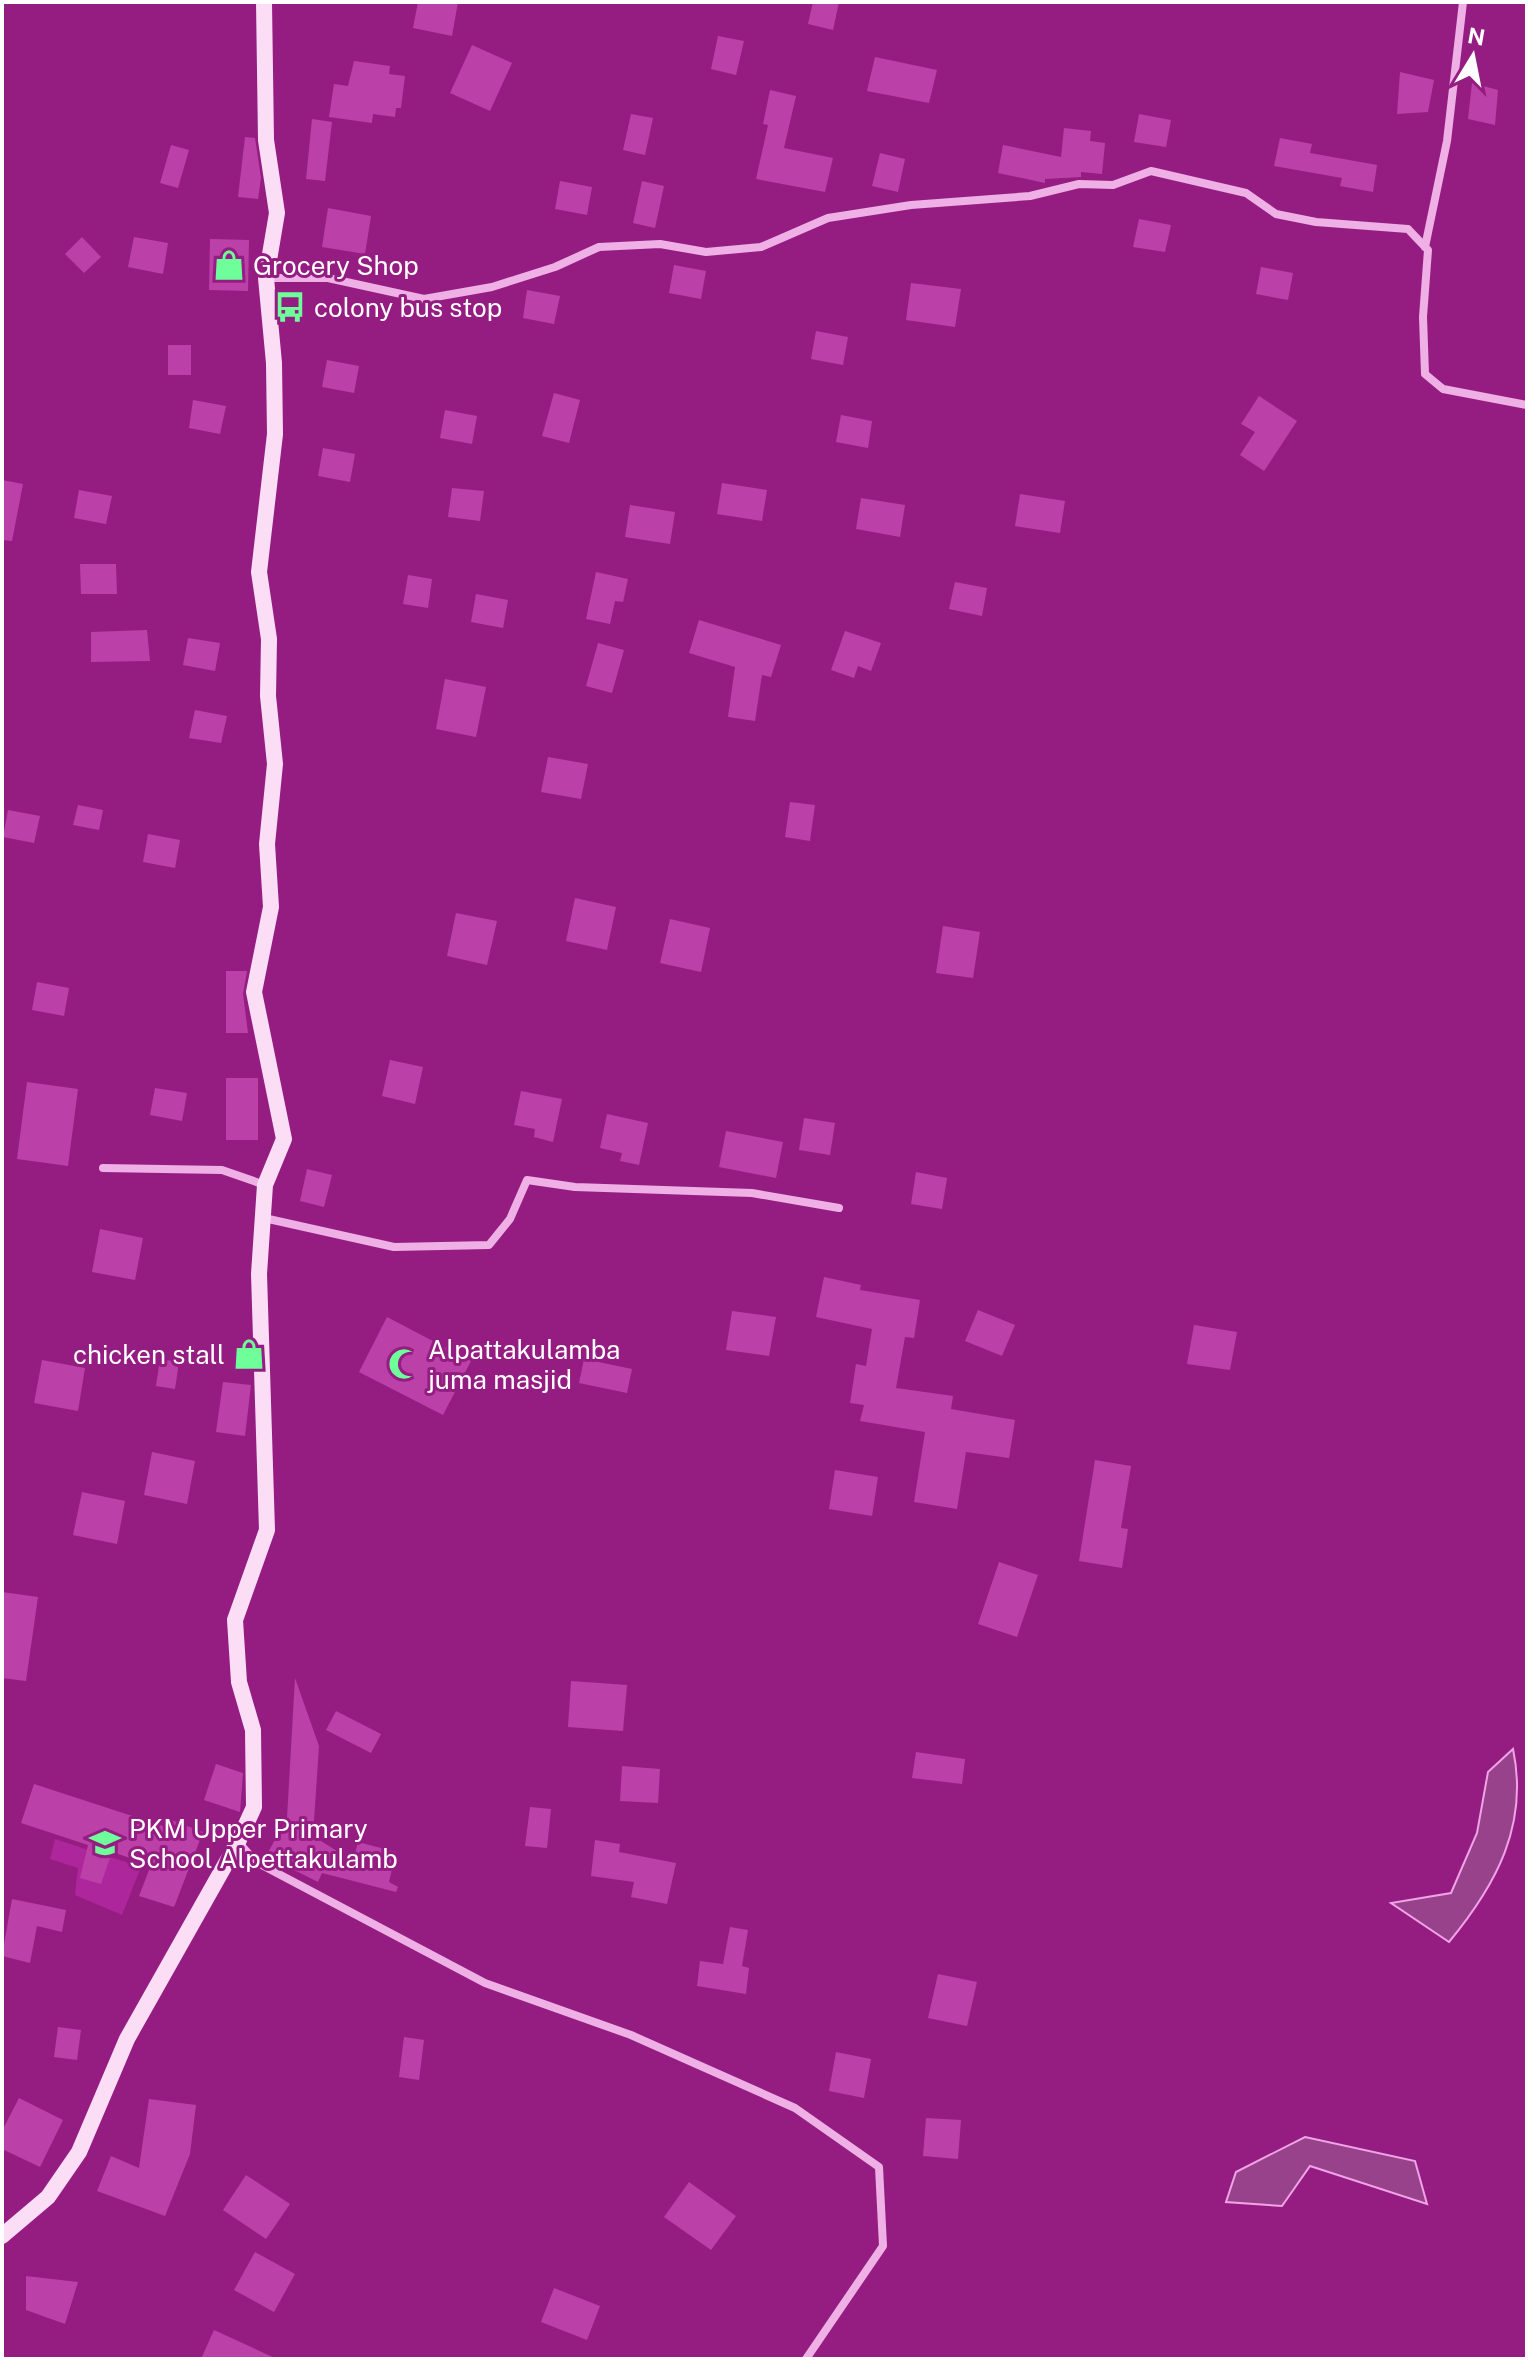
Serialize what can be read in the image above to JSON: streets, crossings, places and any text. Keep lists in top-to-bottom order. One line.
{"places":{"shop":["Grocery Shop","chicken stall"],"bus stop":["colony bus stop"],"mosque":["Alpattakulamba juma masjid"],"school or university":["PKM Upper Primary School Alpettakulamb"]},"north":"top"}
